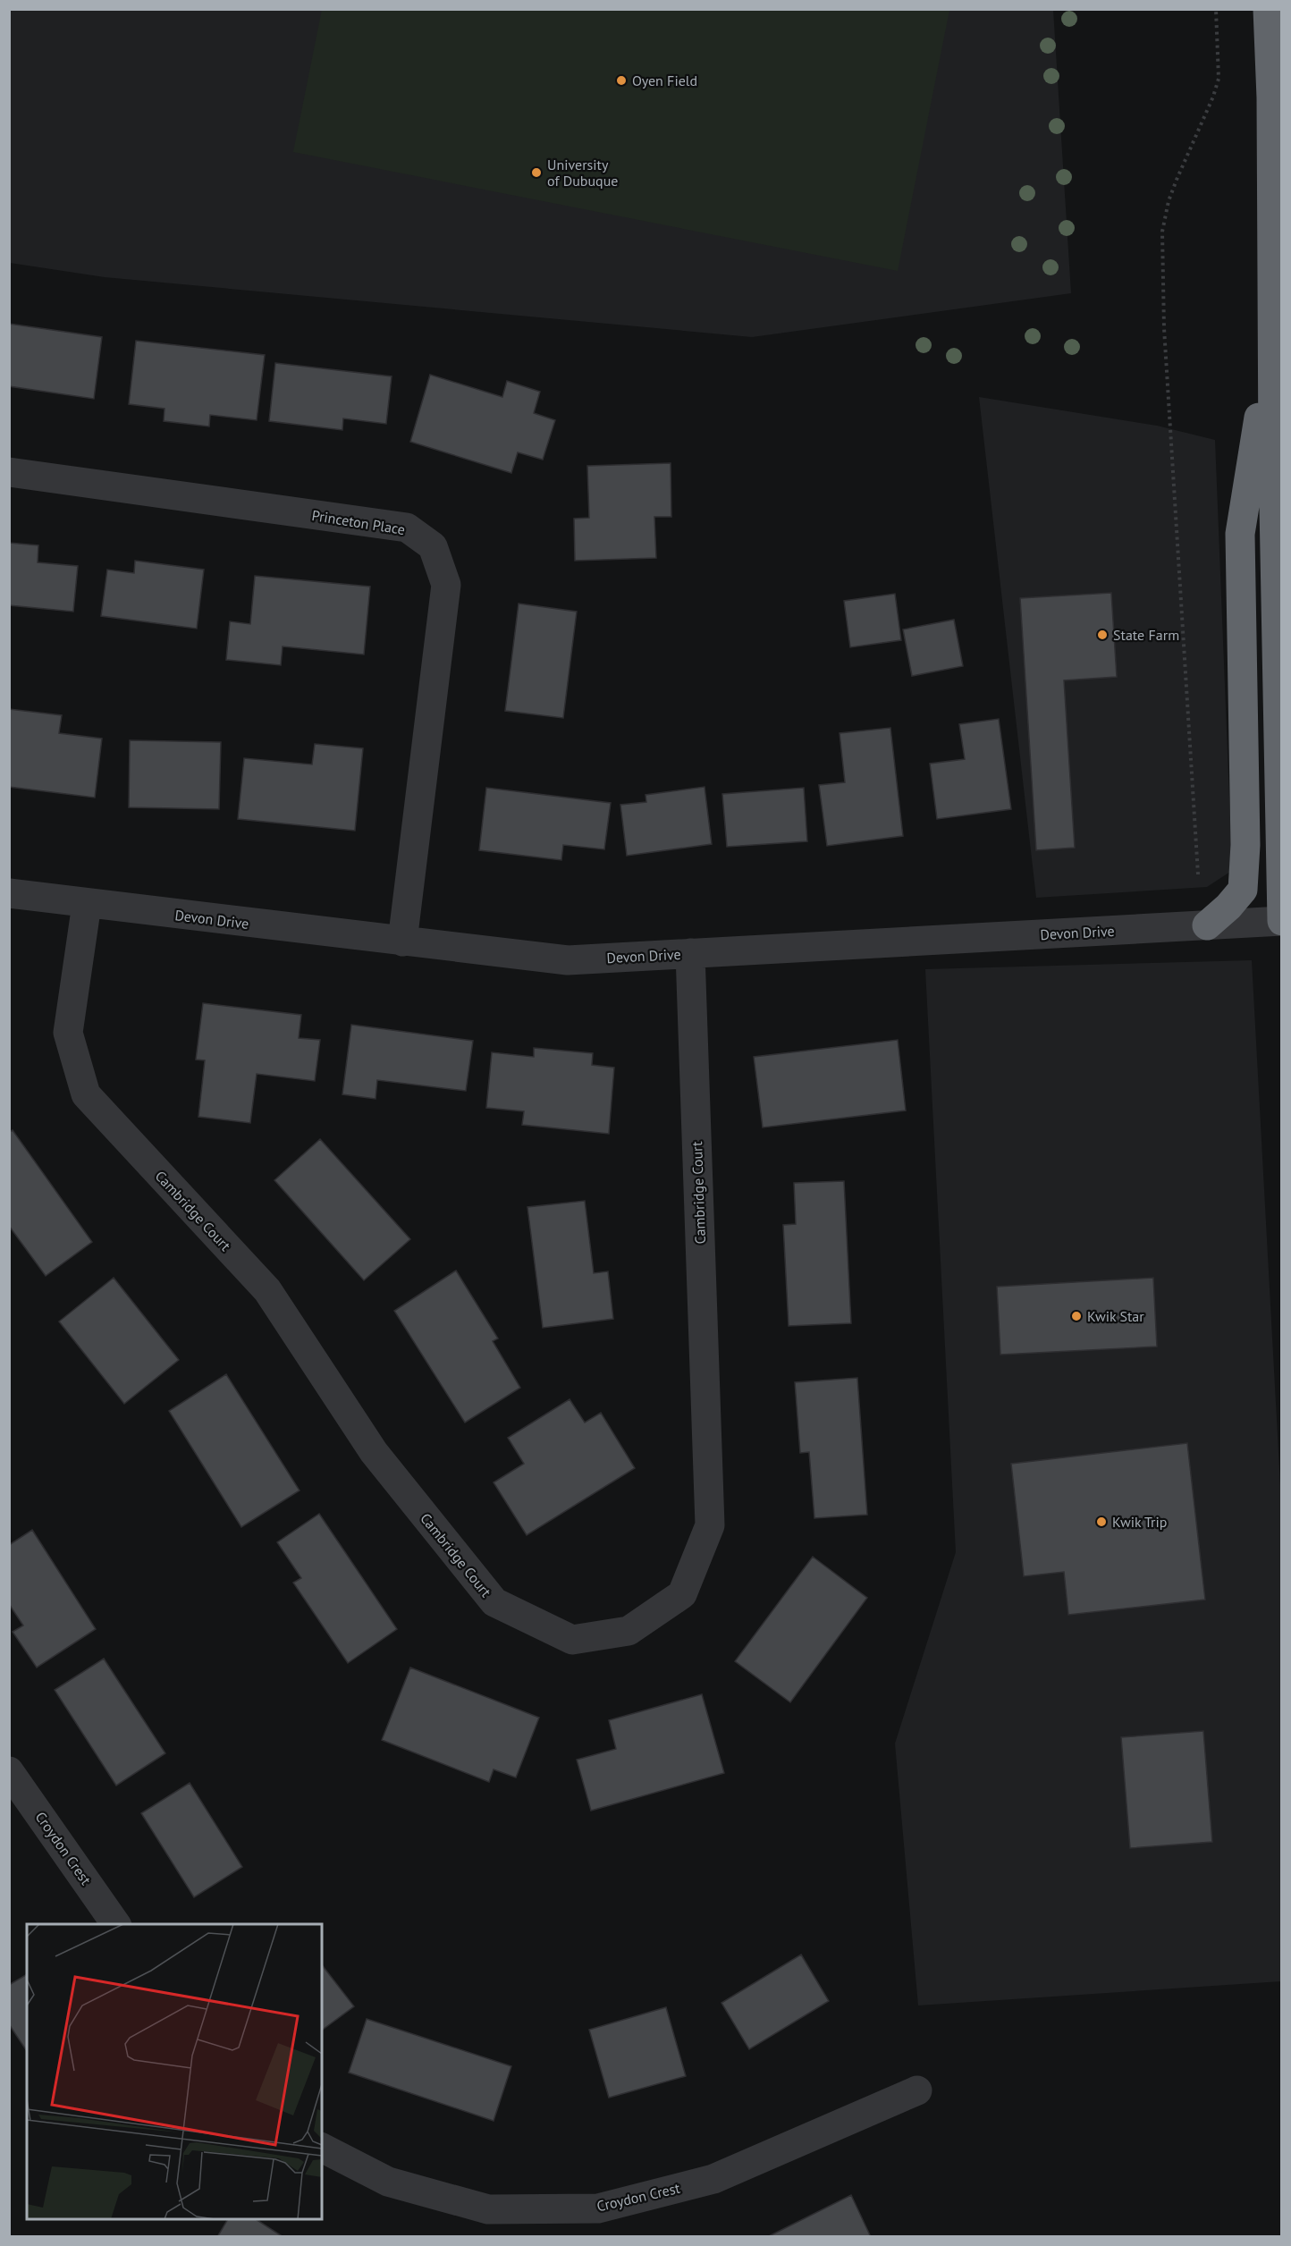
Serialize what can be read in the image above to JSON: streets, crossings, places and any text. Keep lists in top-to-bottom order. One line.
{"streets":{"street":["Princeton Place","Devon Drive","Cambridge Court","Croydon Crest"]},"crossings":[["Princeton Place","Devon Drive"],["Devon Drive","Cambridge Court"]],"places":["Oyen Field","University of Dubuque","State Farm","Kwik Star","Kwik Trip"]}
